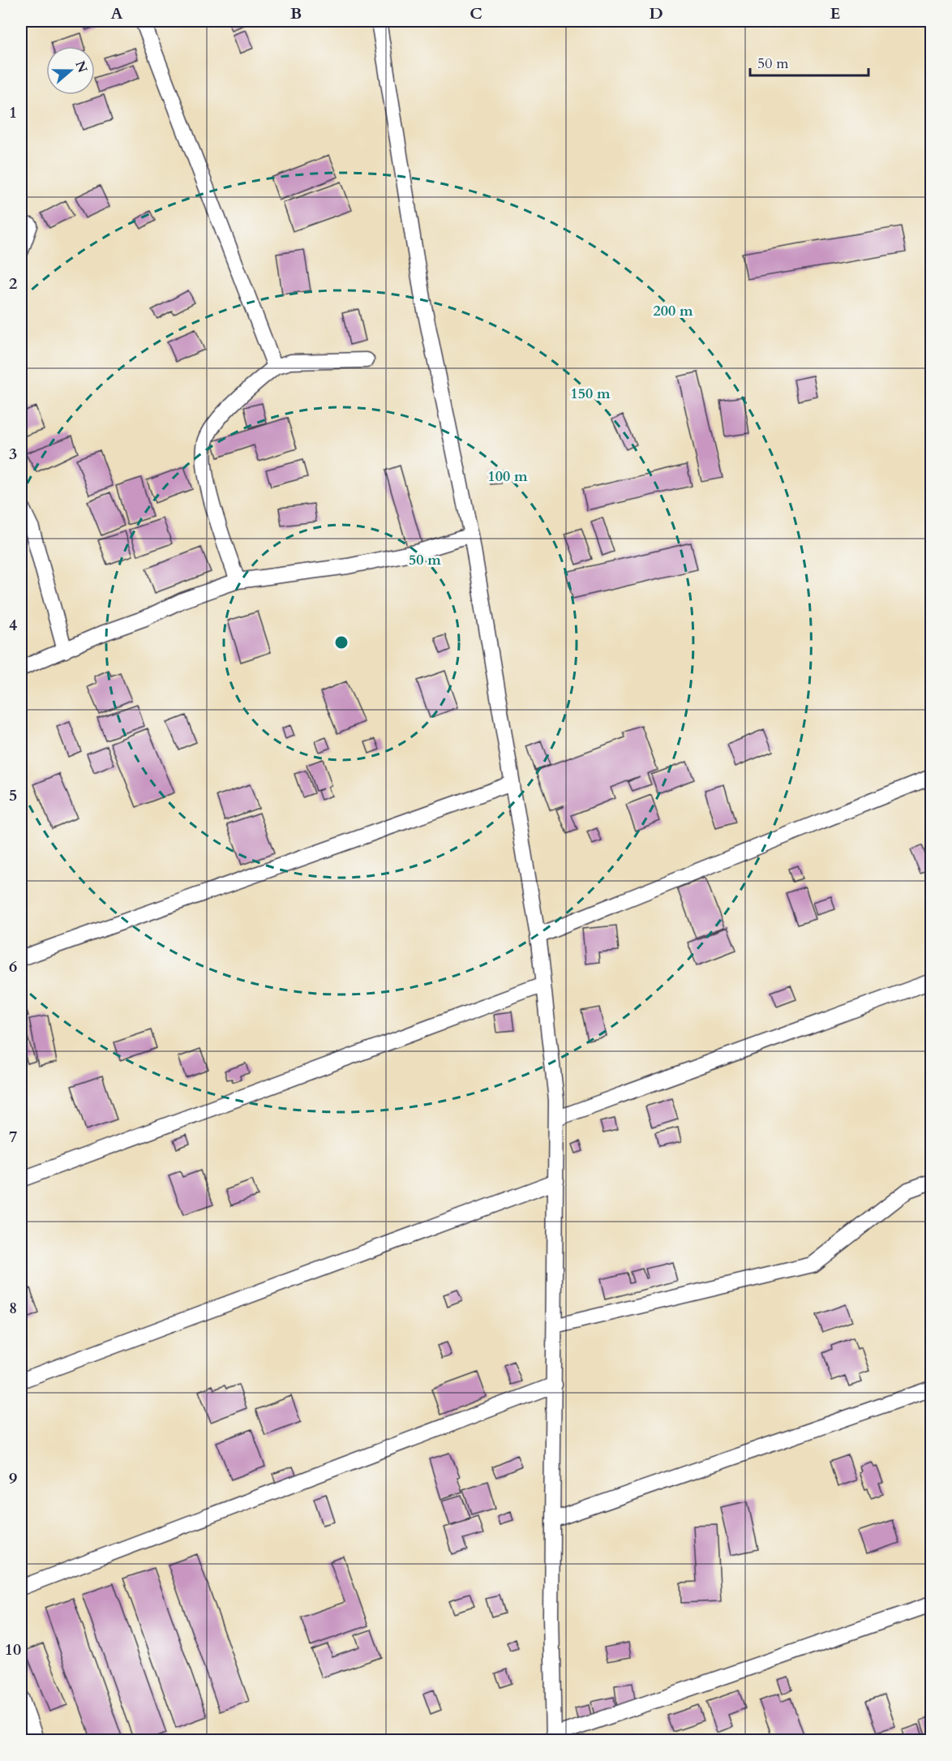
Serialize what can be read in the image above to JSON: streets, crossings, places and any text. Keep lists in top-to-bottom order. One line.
{"scale_bar":"50 m","north":"right","grid":{"columns":["A","B","C","D","E"],"rows":["1","2","3","4","5","6","7","8","9","10"]},"rings":["200 m","150 m","100 m","50 m"]}
